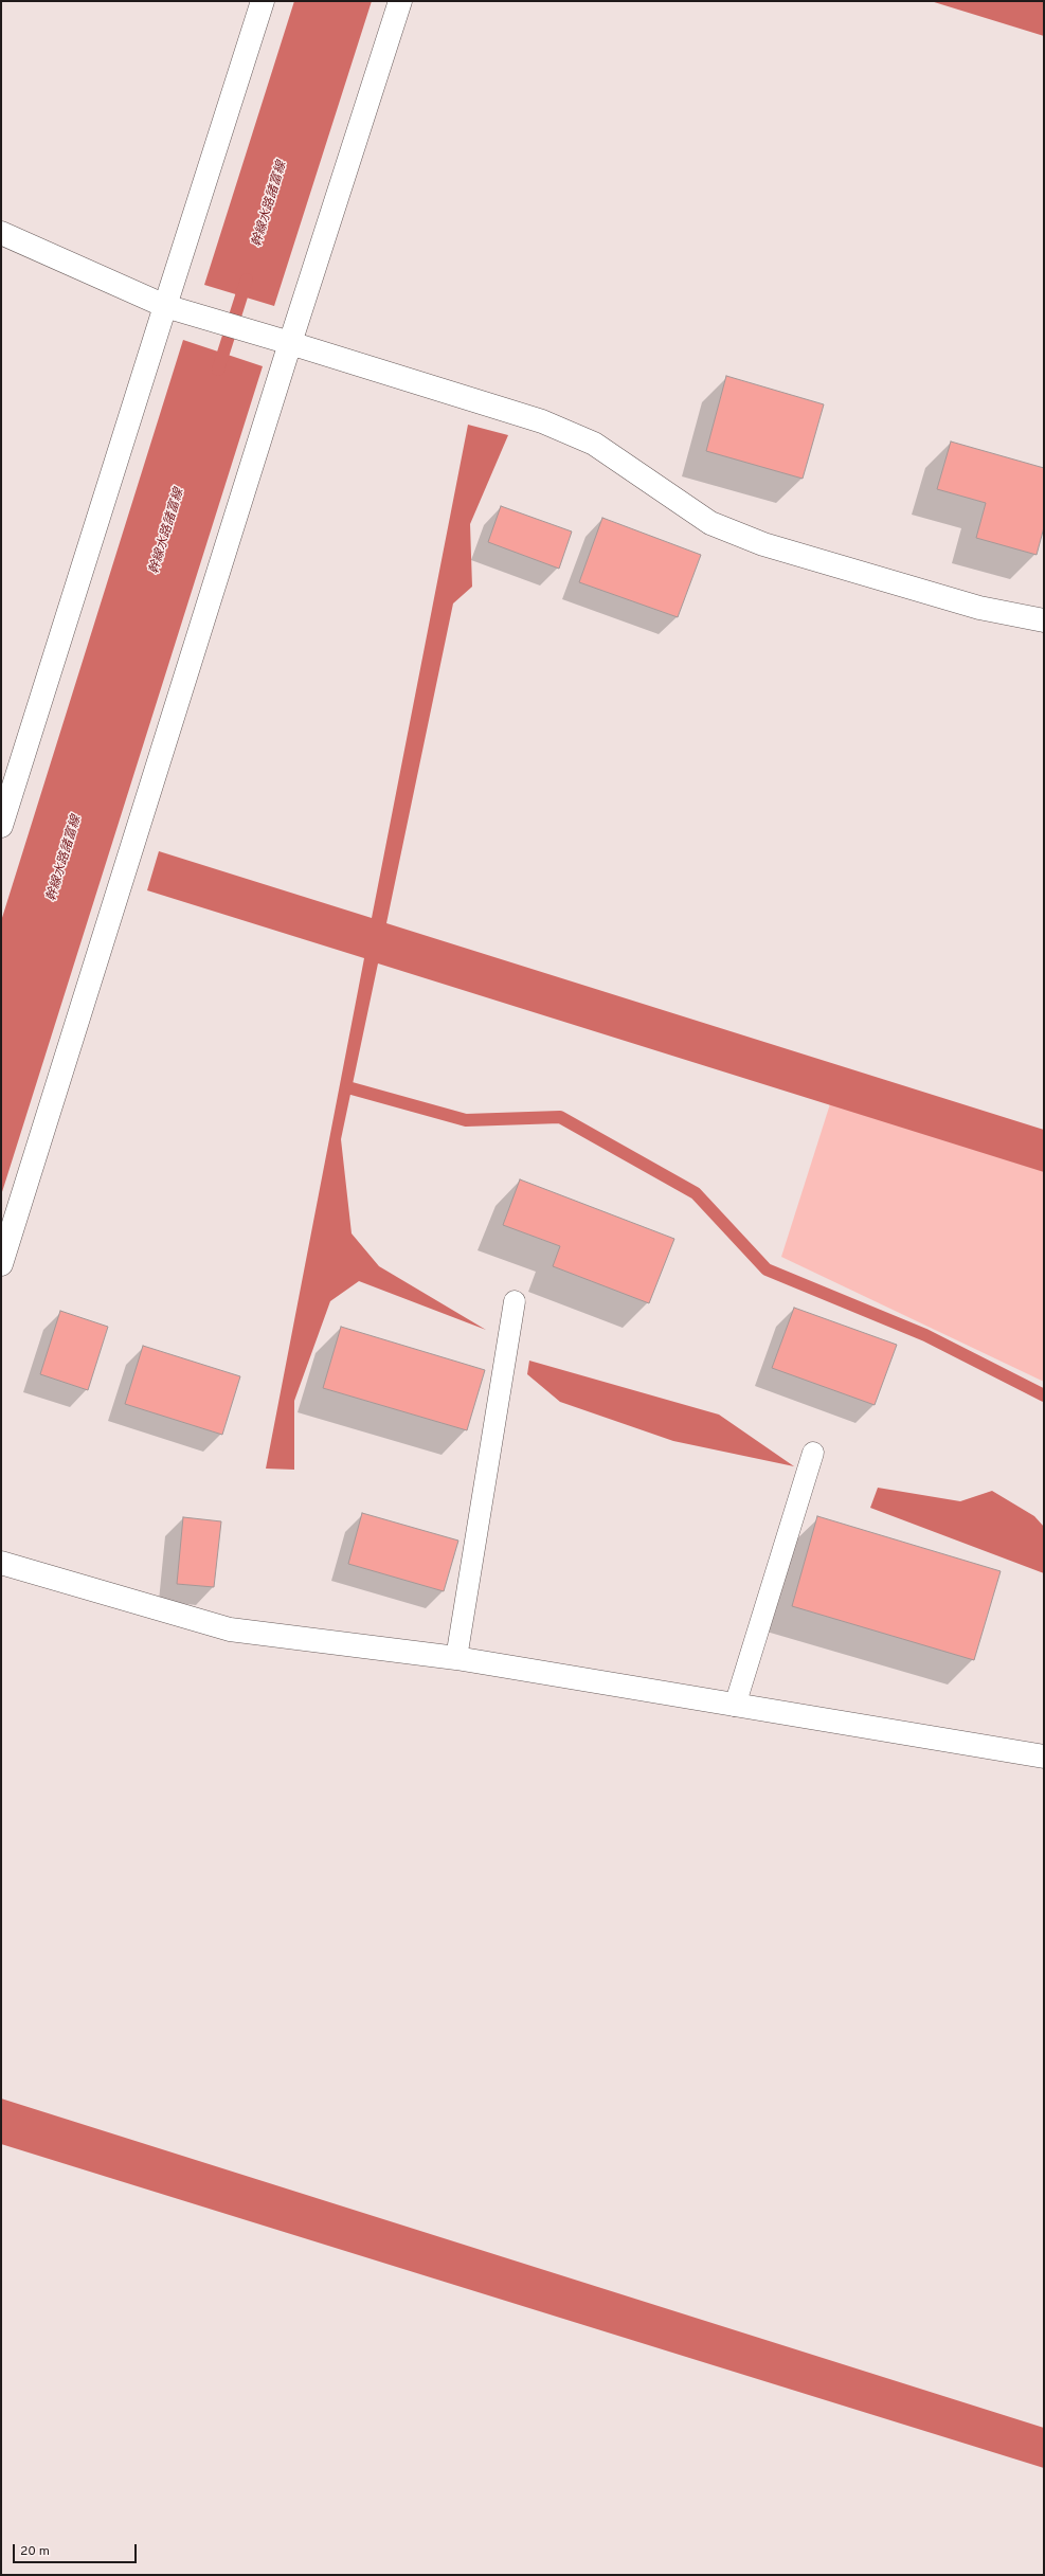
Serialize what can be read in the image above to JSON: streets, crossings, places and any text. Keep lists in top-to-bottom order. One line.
{"water":["幹線水路諸富線"],"scale_bar":"20 m"}
